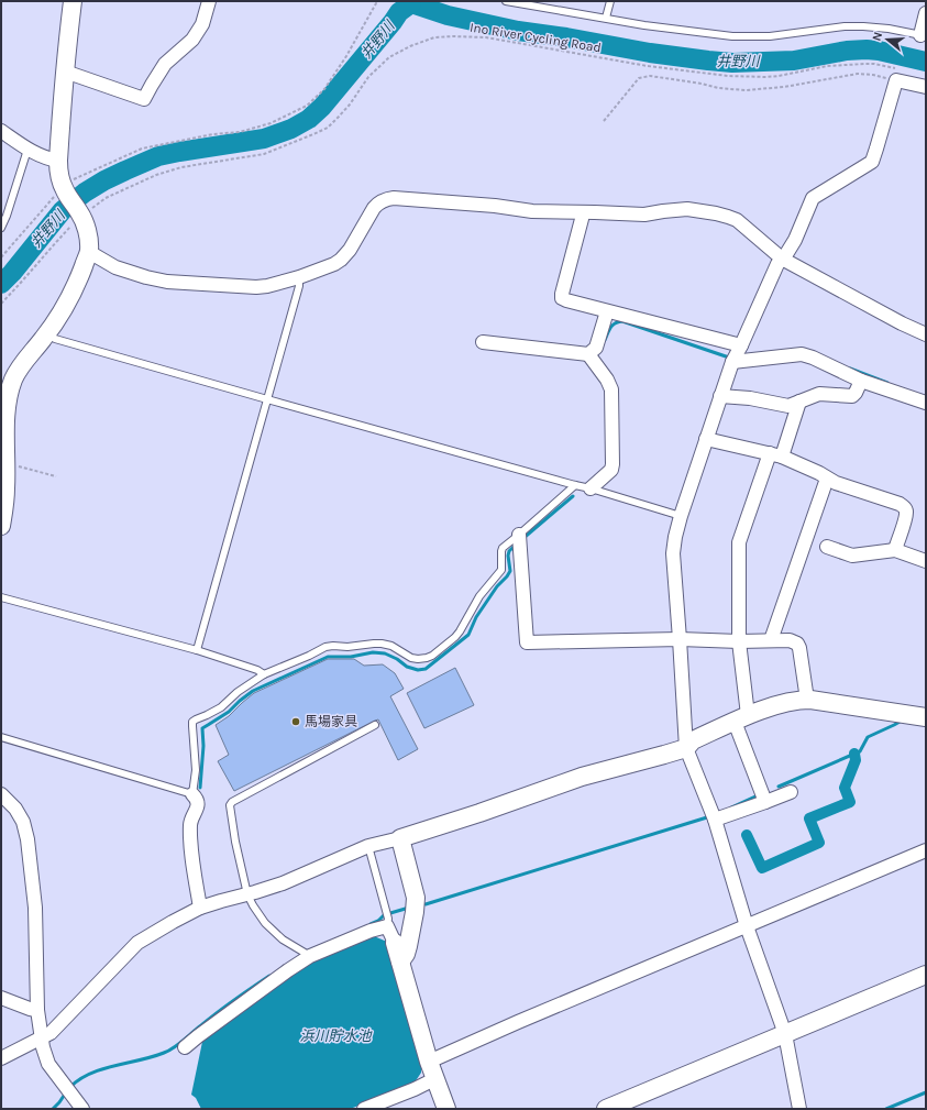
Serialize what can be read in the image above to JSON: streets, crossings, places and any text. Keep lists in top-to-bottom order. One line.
{"streets":{"path":["Ino River Cycling Road"]},"water":["井野川","浜川貯水池"],"places":["馬場家具"],"north":"left"}
